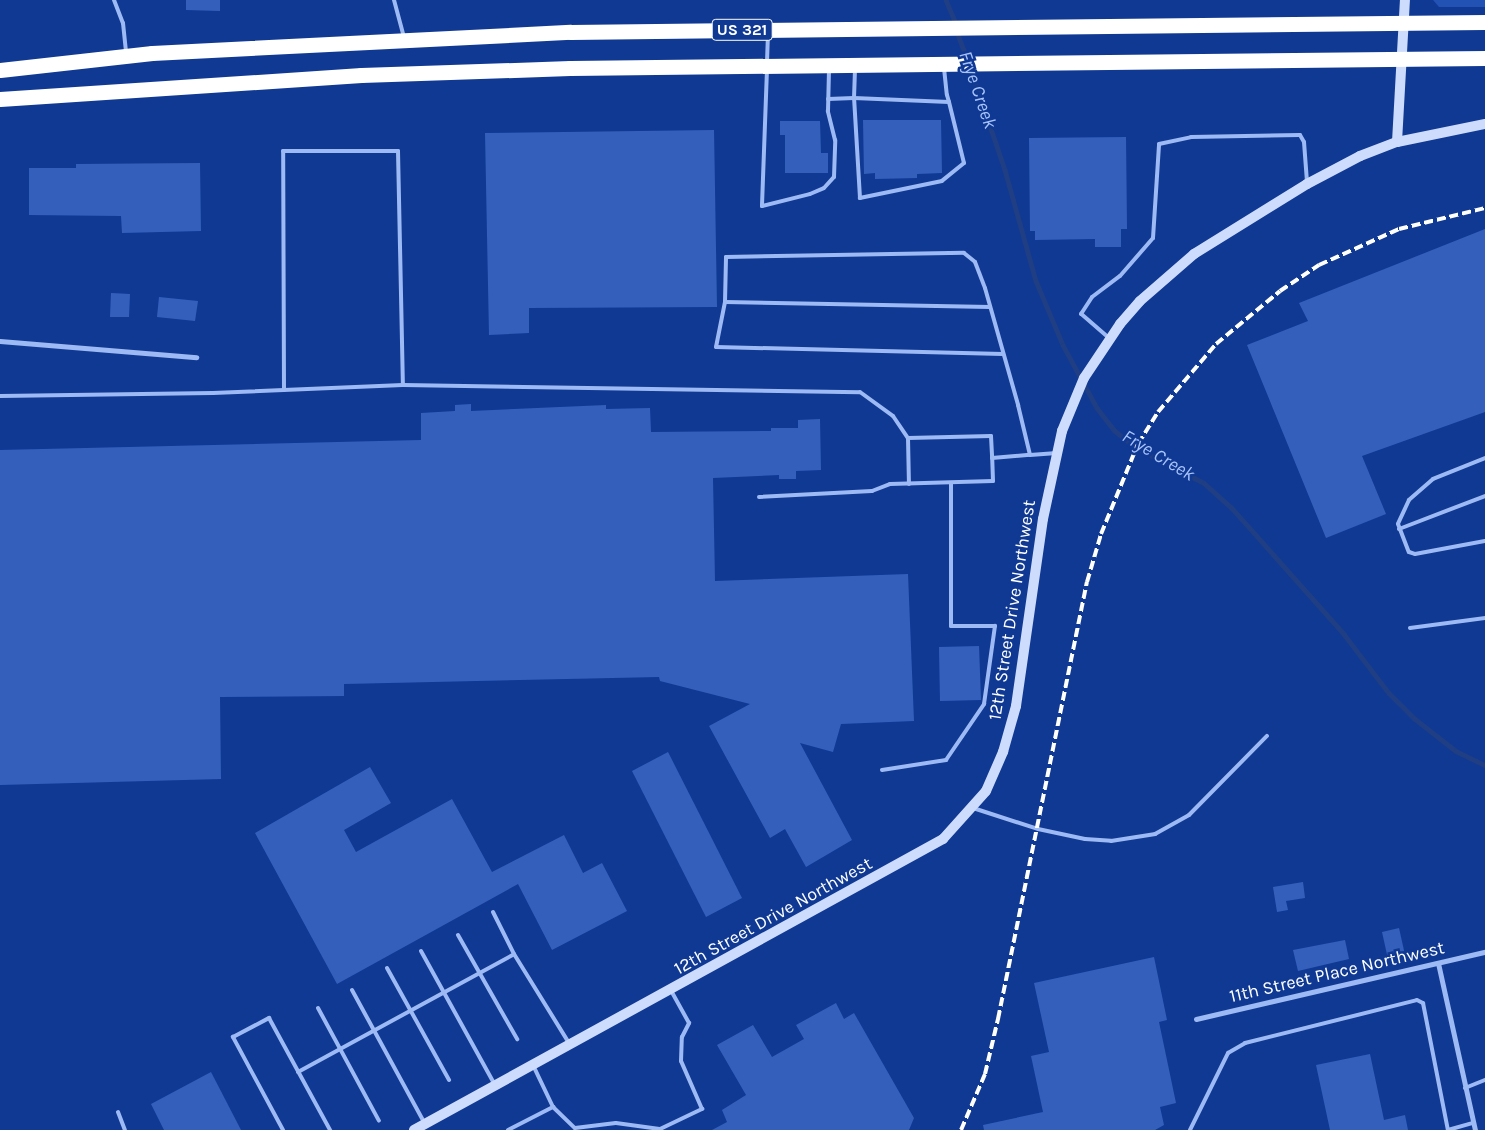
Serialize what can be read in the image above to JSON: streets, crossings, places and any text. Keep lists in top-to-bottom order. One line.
{"streets":{"highway":["US 321"],"street":["12th Street Drive Northwest","11th Street Place Northwest"]},"water":["Frye Creek"]}
